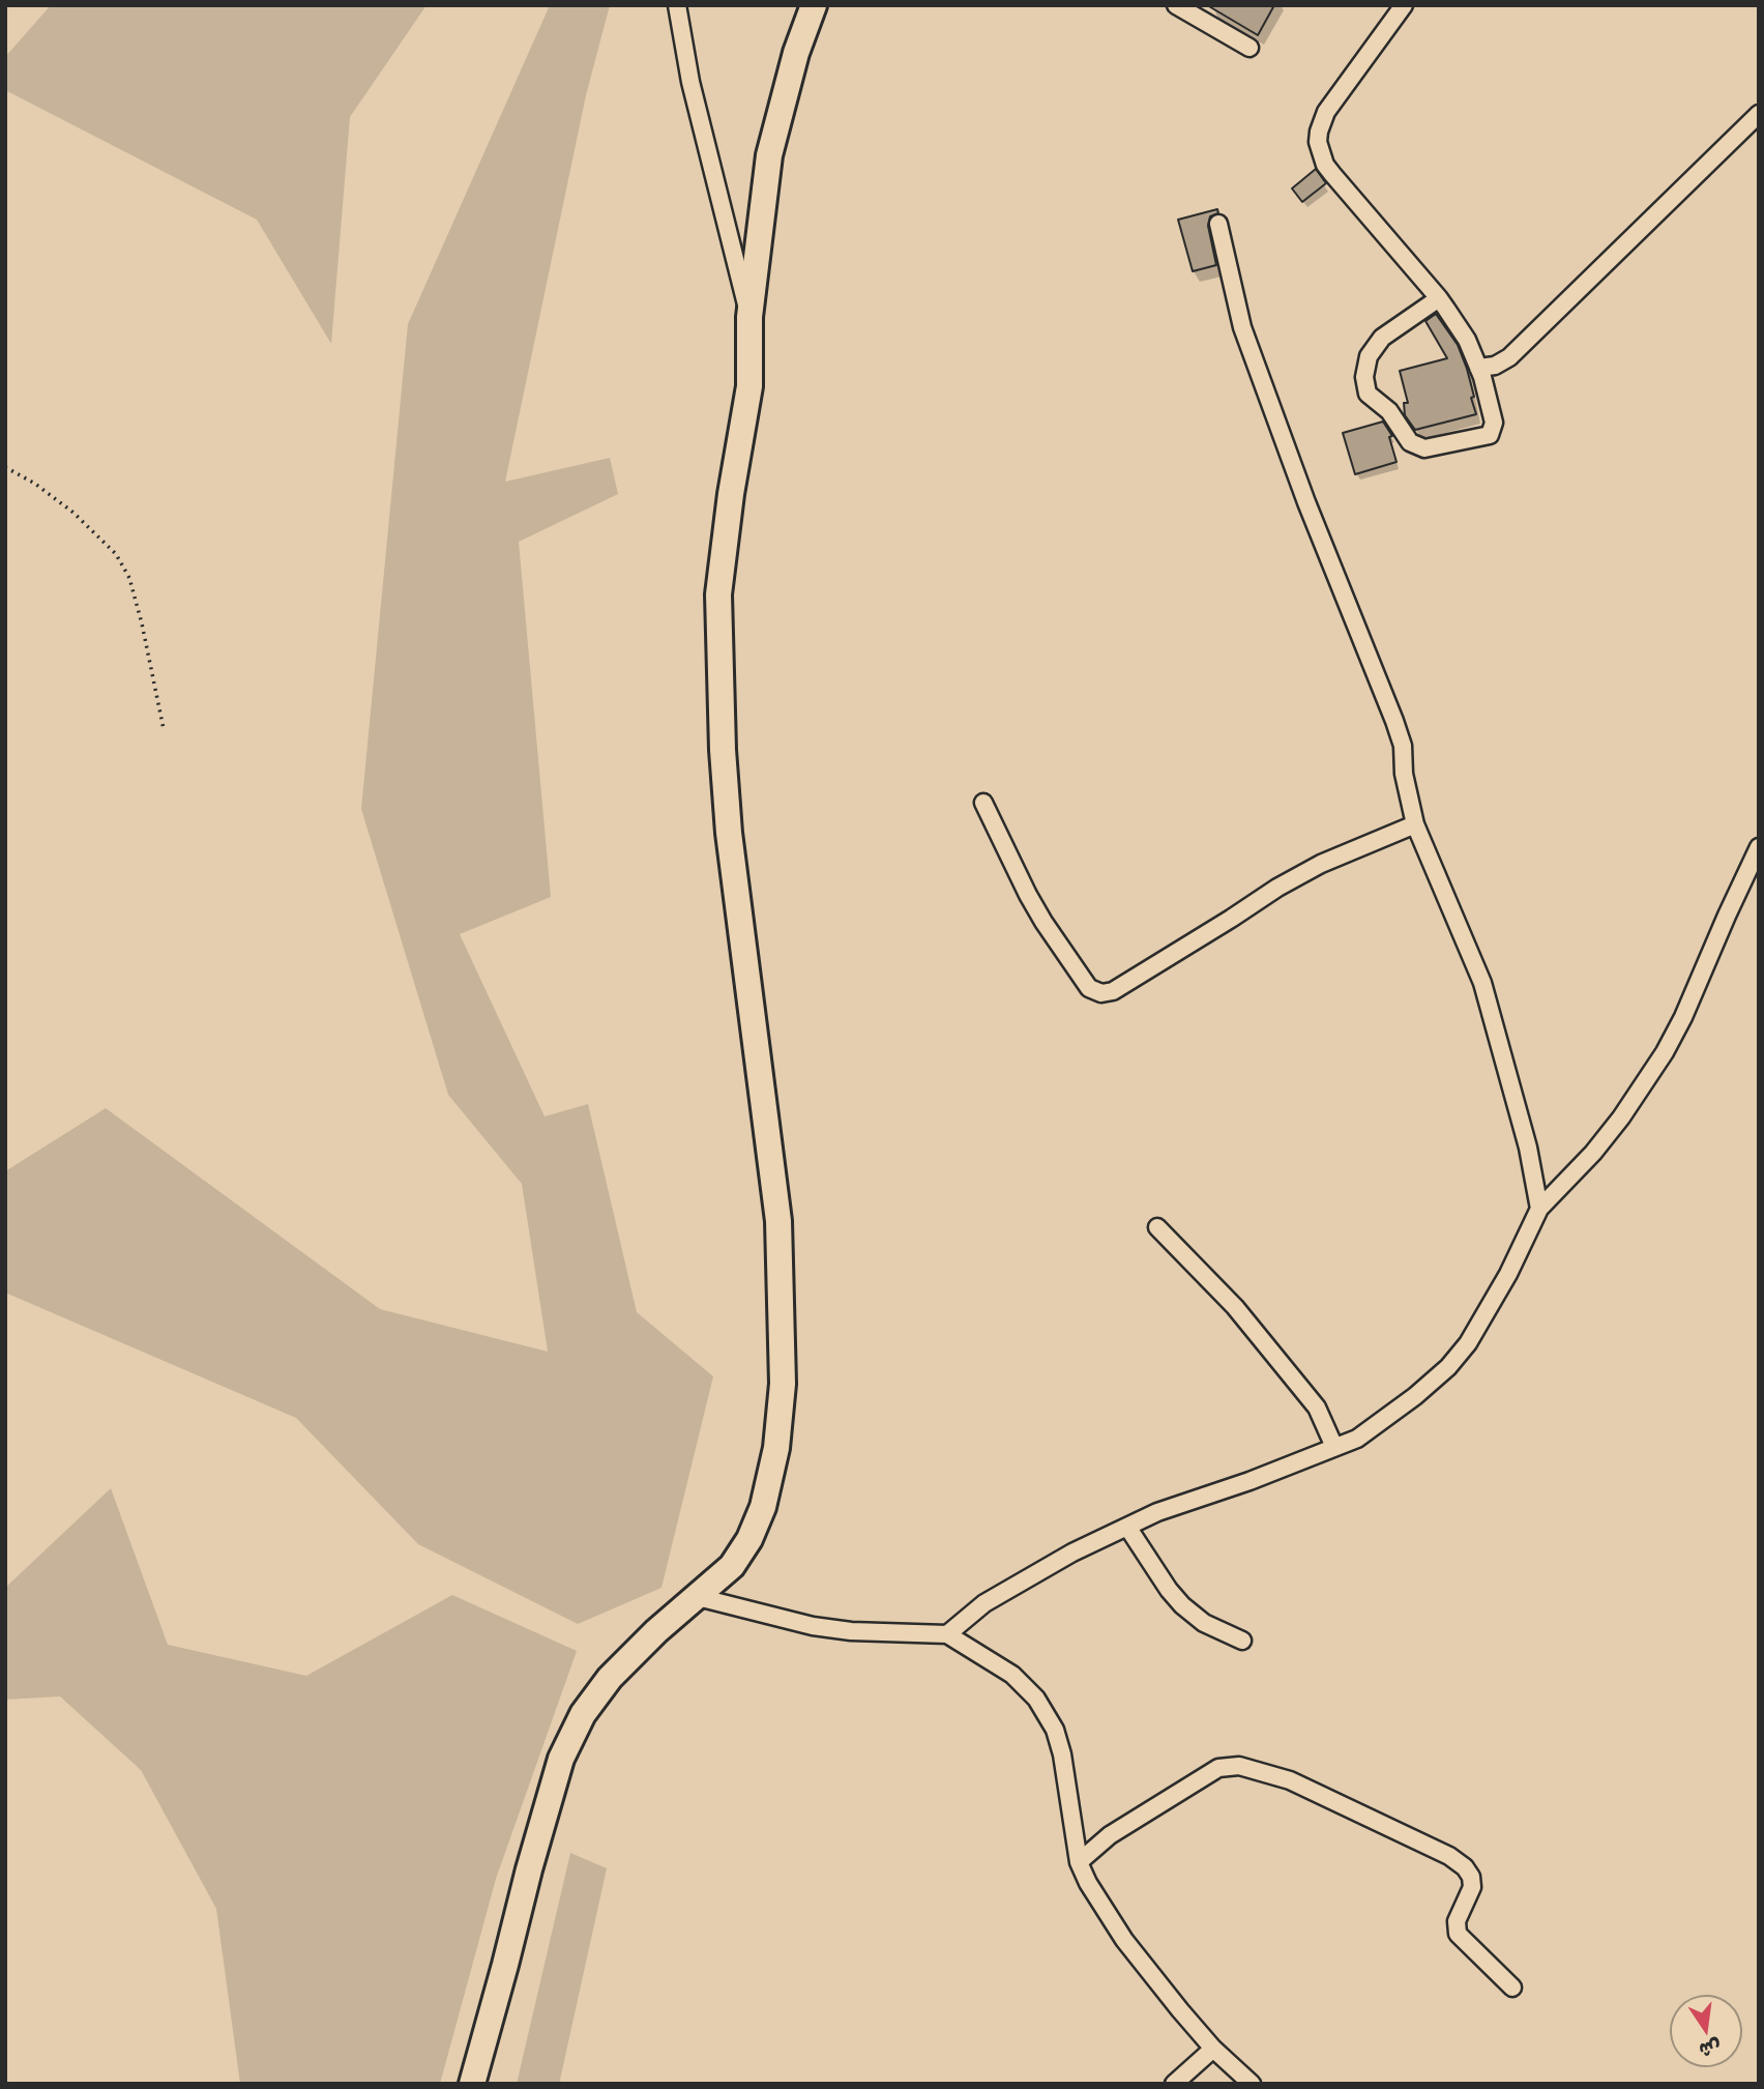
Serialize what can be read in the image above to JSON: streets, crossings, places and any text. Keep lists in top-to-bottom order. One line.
{"north":"bottom"}
